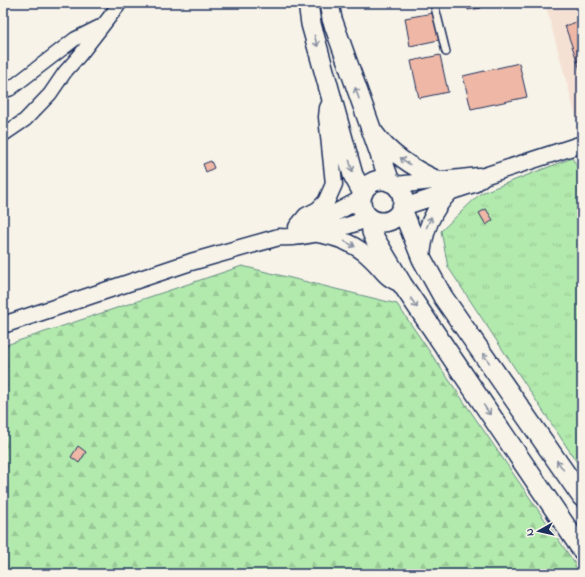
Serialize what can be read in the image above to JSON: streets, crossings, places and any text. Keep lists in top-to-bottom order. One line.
{"north":"left"}
